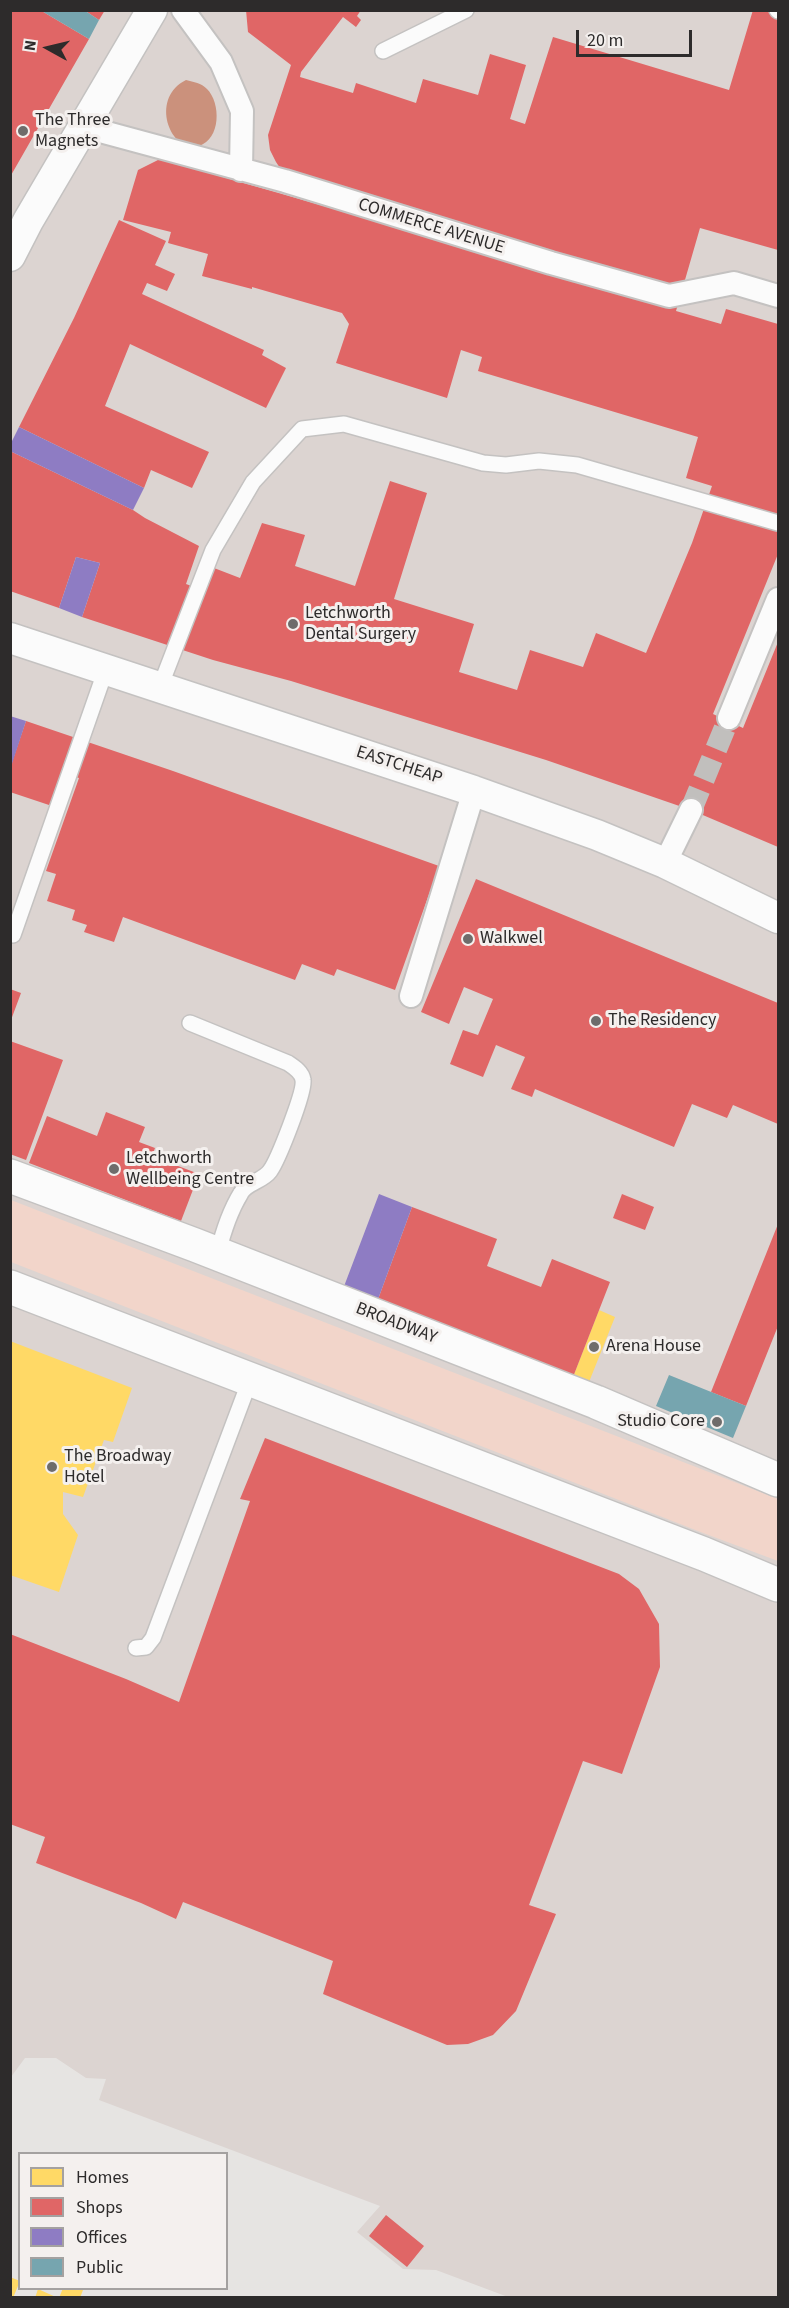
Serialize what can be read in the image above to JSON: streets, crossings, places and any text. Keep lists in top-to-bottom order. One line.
{"streets":{"street":["COMMERCE AVENUE","EASTCHEAP","BROADWAY"]},"places":["The Three Magnets","Letchworth Dental Surgery","Walkwel","The Residency","Letchworth Wellbeing Centre","Arena House","Studio Core","The Broadway Hotel"],"legend":["Homes","Shops","Offices","Public"],"scale_bar":"20 m","north":"left"}
